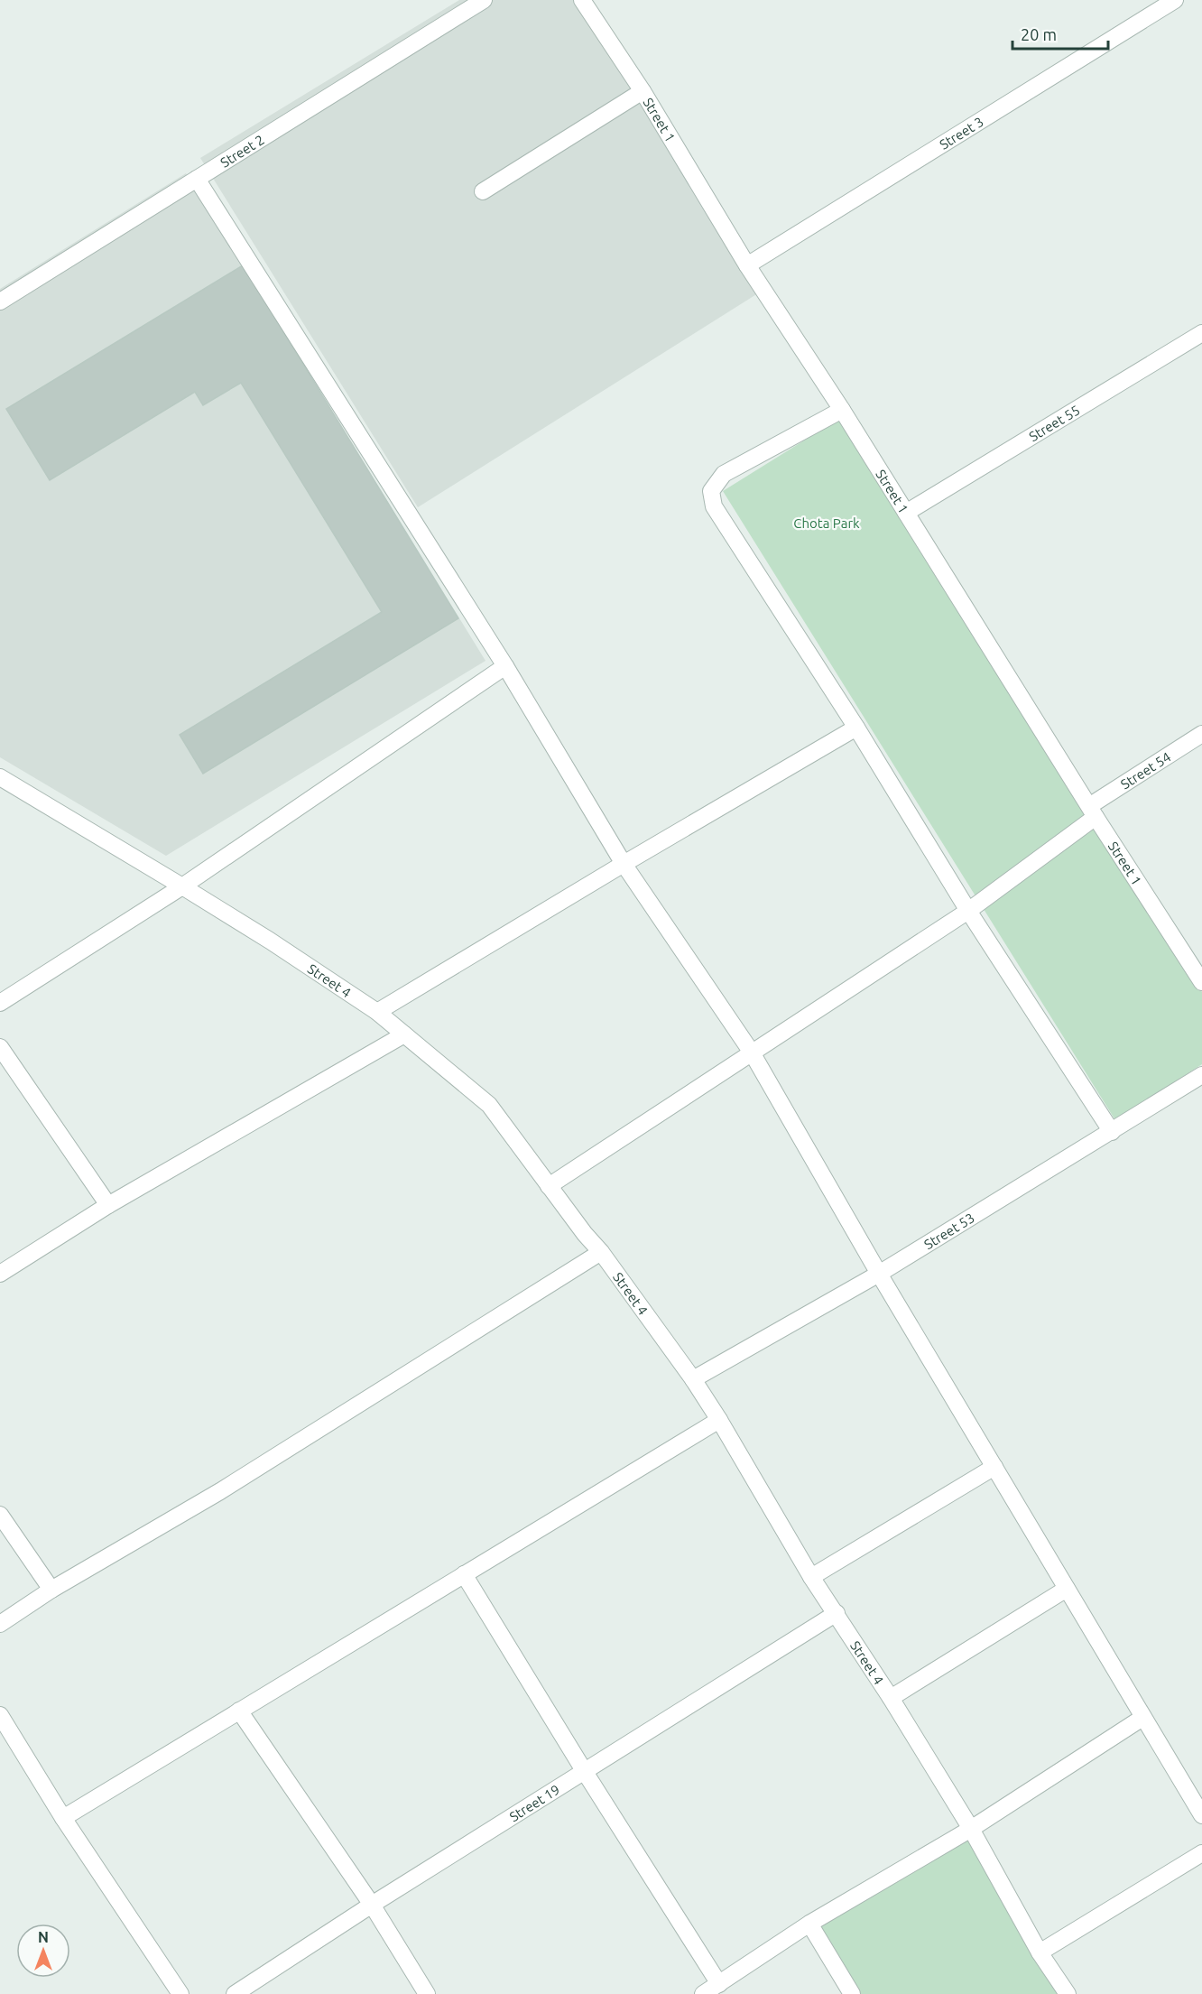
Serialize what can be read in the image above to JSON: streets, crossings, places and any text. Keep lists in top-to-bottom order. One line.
{"streets":{"street":["Street 1","Street 3","Street 2","Street 55","Street 54","Street 4","Street 53","Street 19"]},"crossings":[["Street 1","Street 3"],["Street 1","Street 55"],["Street 1","Street 54"],["Street 54","Street 4"],["Street 4","Street 53"],["Street 4","Street 19"]],"parks":["Chota Park"],"scale_bar":"20 m","north":"top"}
